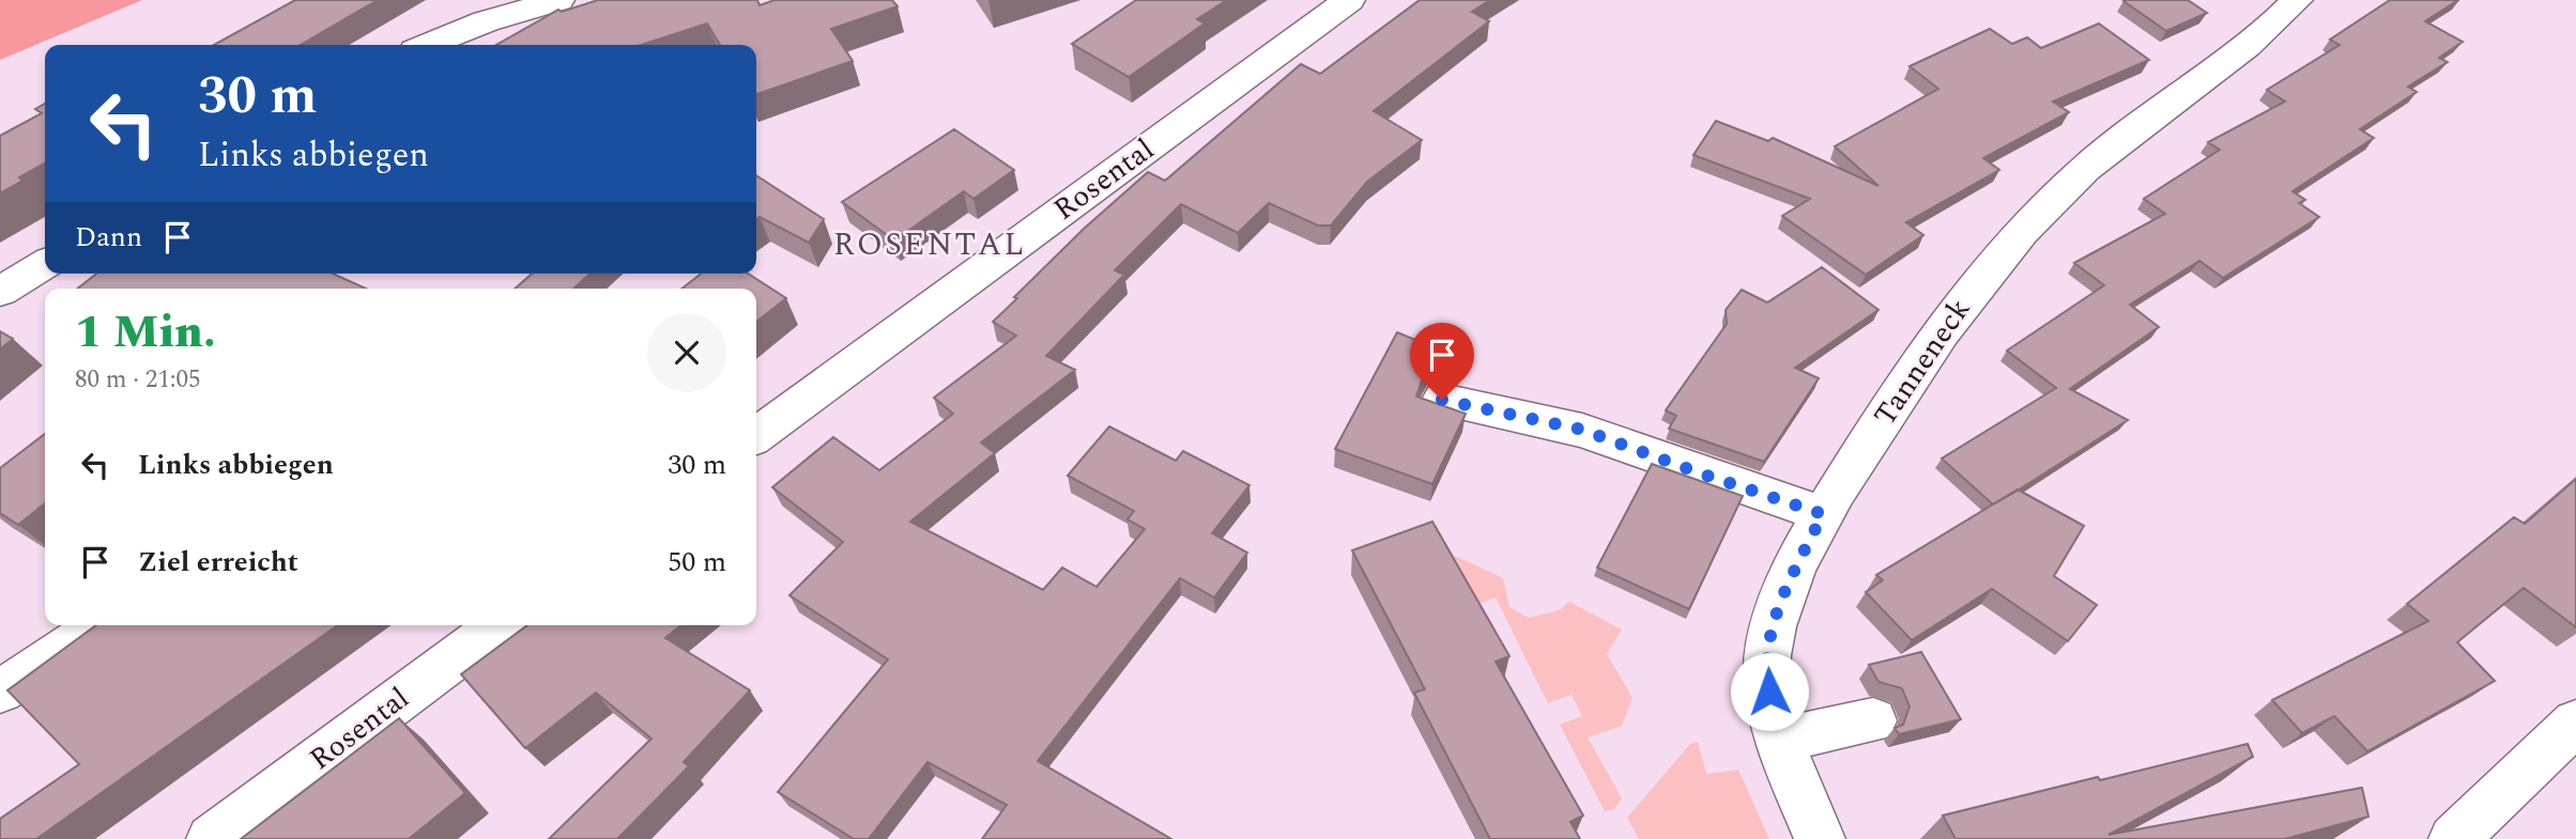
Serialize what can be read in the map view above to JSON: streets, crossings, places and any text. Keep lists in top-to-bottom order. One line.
{"streets":{"street":["Rosental","Tanneneck"]},"districts":["ROSENTAL"],"page":{"turn":["30 m","Links abbiegen"],"then":"Dann","heading":["1 Min.","80 m · 21:05"],"list":[{"name":"Links abbiegen","value":"30 m"},{"name":"Ziel erreicht","value":"50 m"}]}}
